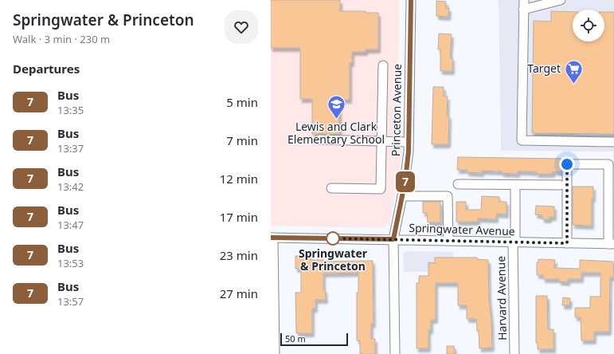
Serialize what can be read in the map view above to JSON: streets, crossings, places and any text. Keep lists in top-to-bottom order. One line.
{"streets":{"street":["Princeton Avenue","Springwater Avenue","Harvard Avenue"]},"crossings":[["Princeton Avenue","Springwater Avenue"],["Springwater Avenue","Harvard Avenue"]],"places":{"supermarket":["Target"],"school or university":["Lewis and Clark Elementary School"],"other":["Springwater & Princeton"]},"lines":["bus line 7"],"scale_bar":"50 m","page":{"heading":[["Springwater & Princeton","Walk · 3 min · 230 m"],"Departures"],"on_map":"7","list":[{"mark":"7","name":"Bus","note":"13:35","value":"5 min"},{"mark":"7","name":"Bus","note":"13:37","value":"7 min"},{"mark":"7","name":"Bus","note":"13:42","value":"12 min"},{"mark":"7","name":"Bus","note":"13:47","value":"17 min"},{"mark":"7","name":"Bus","note":"13:53","value":"23 min"},{"mark":"7","name":"Bus","note":"13:57","value":"27 min"}],"scale":"50 m"}}
